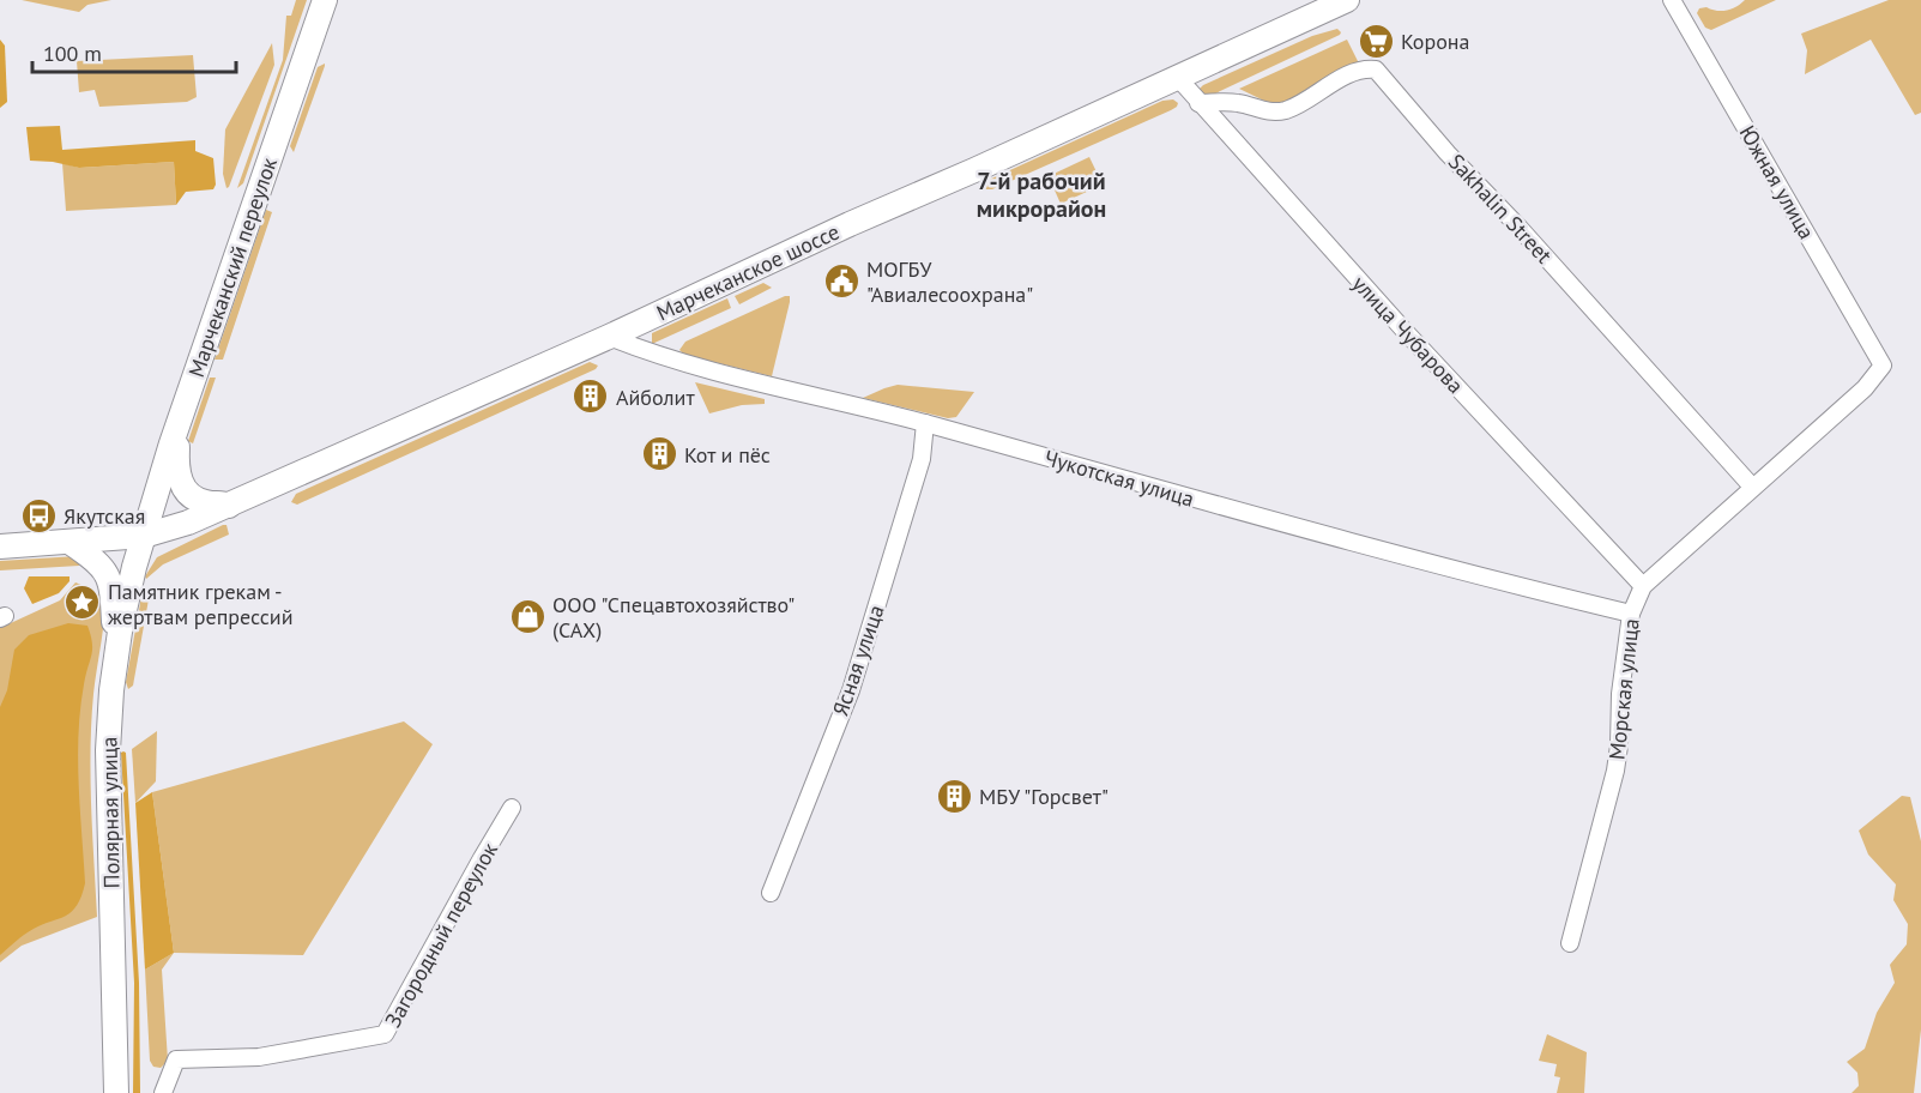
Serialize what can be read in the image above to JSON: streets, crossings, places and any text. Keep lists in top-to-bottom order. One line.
{"streets":{"street":["Южная улица","Sakhalin Street","Марчеканский переулок","Марчеканское шоссе","улица Чубарова","Чукотская улица","Ясная улица","Морская улица","Полярная улица","Загородный переулок"]},"crossings":[["Южная улица","Морская улица"],["Sakhalin Street","улица Чубарова"],["Sakhalin Street","Морская улица"],["Марчеканский переулок","Марчеканское шоссе"],["Марчеканский переулок","Полярная улица"],["Марчеканское шоссе","улица Чубарова"],["Марчеканское шоссе","Чукотская улица"],["Марчеканское шоссе","Полярная улица"],["улица Чубарова","Морская улица"],["Чукотская улица","Ясная улица"],["Чукотская улица","Морская улица"]],"districts":["7-й рабочий микрорайон"],"places":{"supermarket":["Корона"],"public building":["МОГБУ \"Авиалесоохрана\""],"building":["Айболит","Кот и пёс","МБУ \"Горсвет\""],"bus stop":["Якутская"],"place":["Памятник грекам - жертвам репрессий"],"shop":["ООО \"Спецавтохозяйство\" (САХ)"]},"scale_bar":"100 m"}
